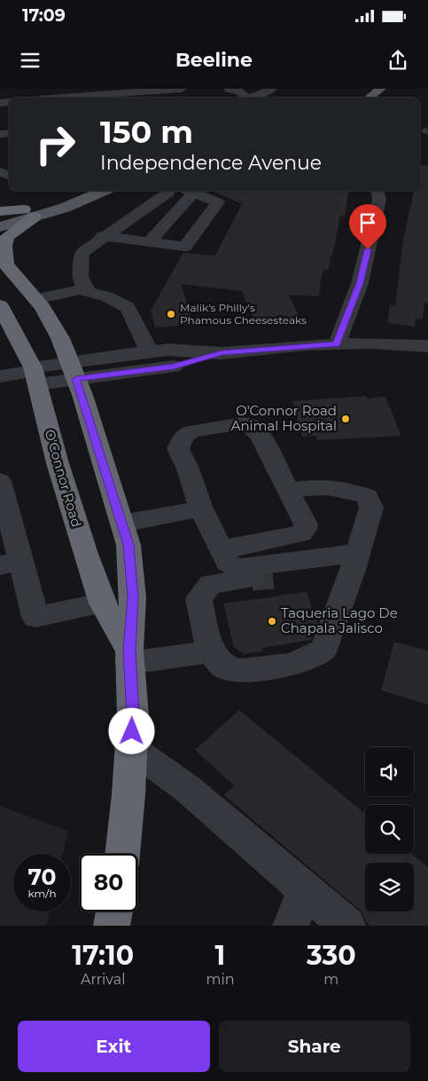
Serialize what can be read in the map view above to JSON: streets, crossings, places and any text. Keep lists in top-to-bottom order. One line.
{"streets":{"highway":["O'Connor Road"]},"places":["Malik's Philly's Phamous Cheesesteaks","O'Connor Road Animal Hospital","Taqueria Lago De Chapala Jalisco"],"page":{"status":"17:09","header":"Beeline","turn":["150 m","Independence Avenue"],"speed":"70 km/h","limit":"80","eta":["17:10","Arrival","1","min","330","m"],"buttons":["Exit","Share"]}}
